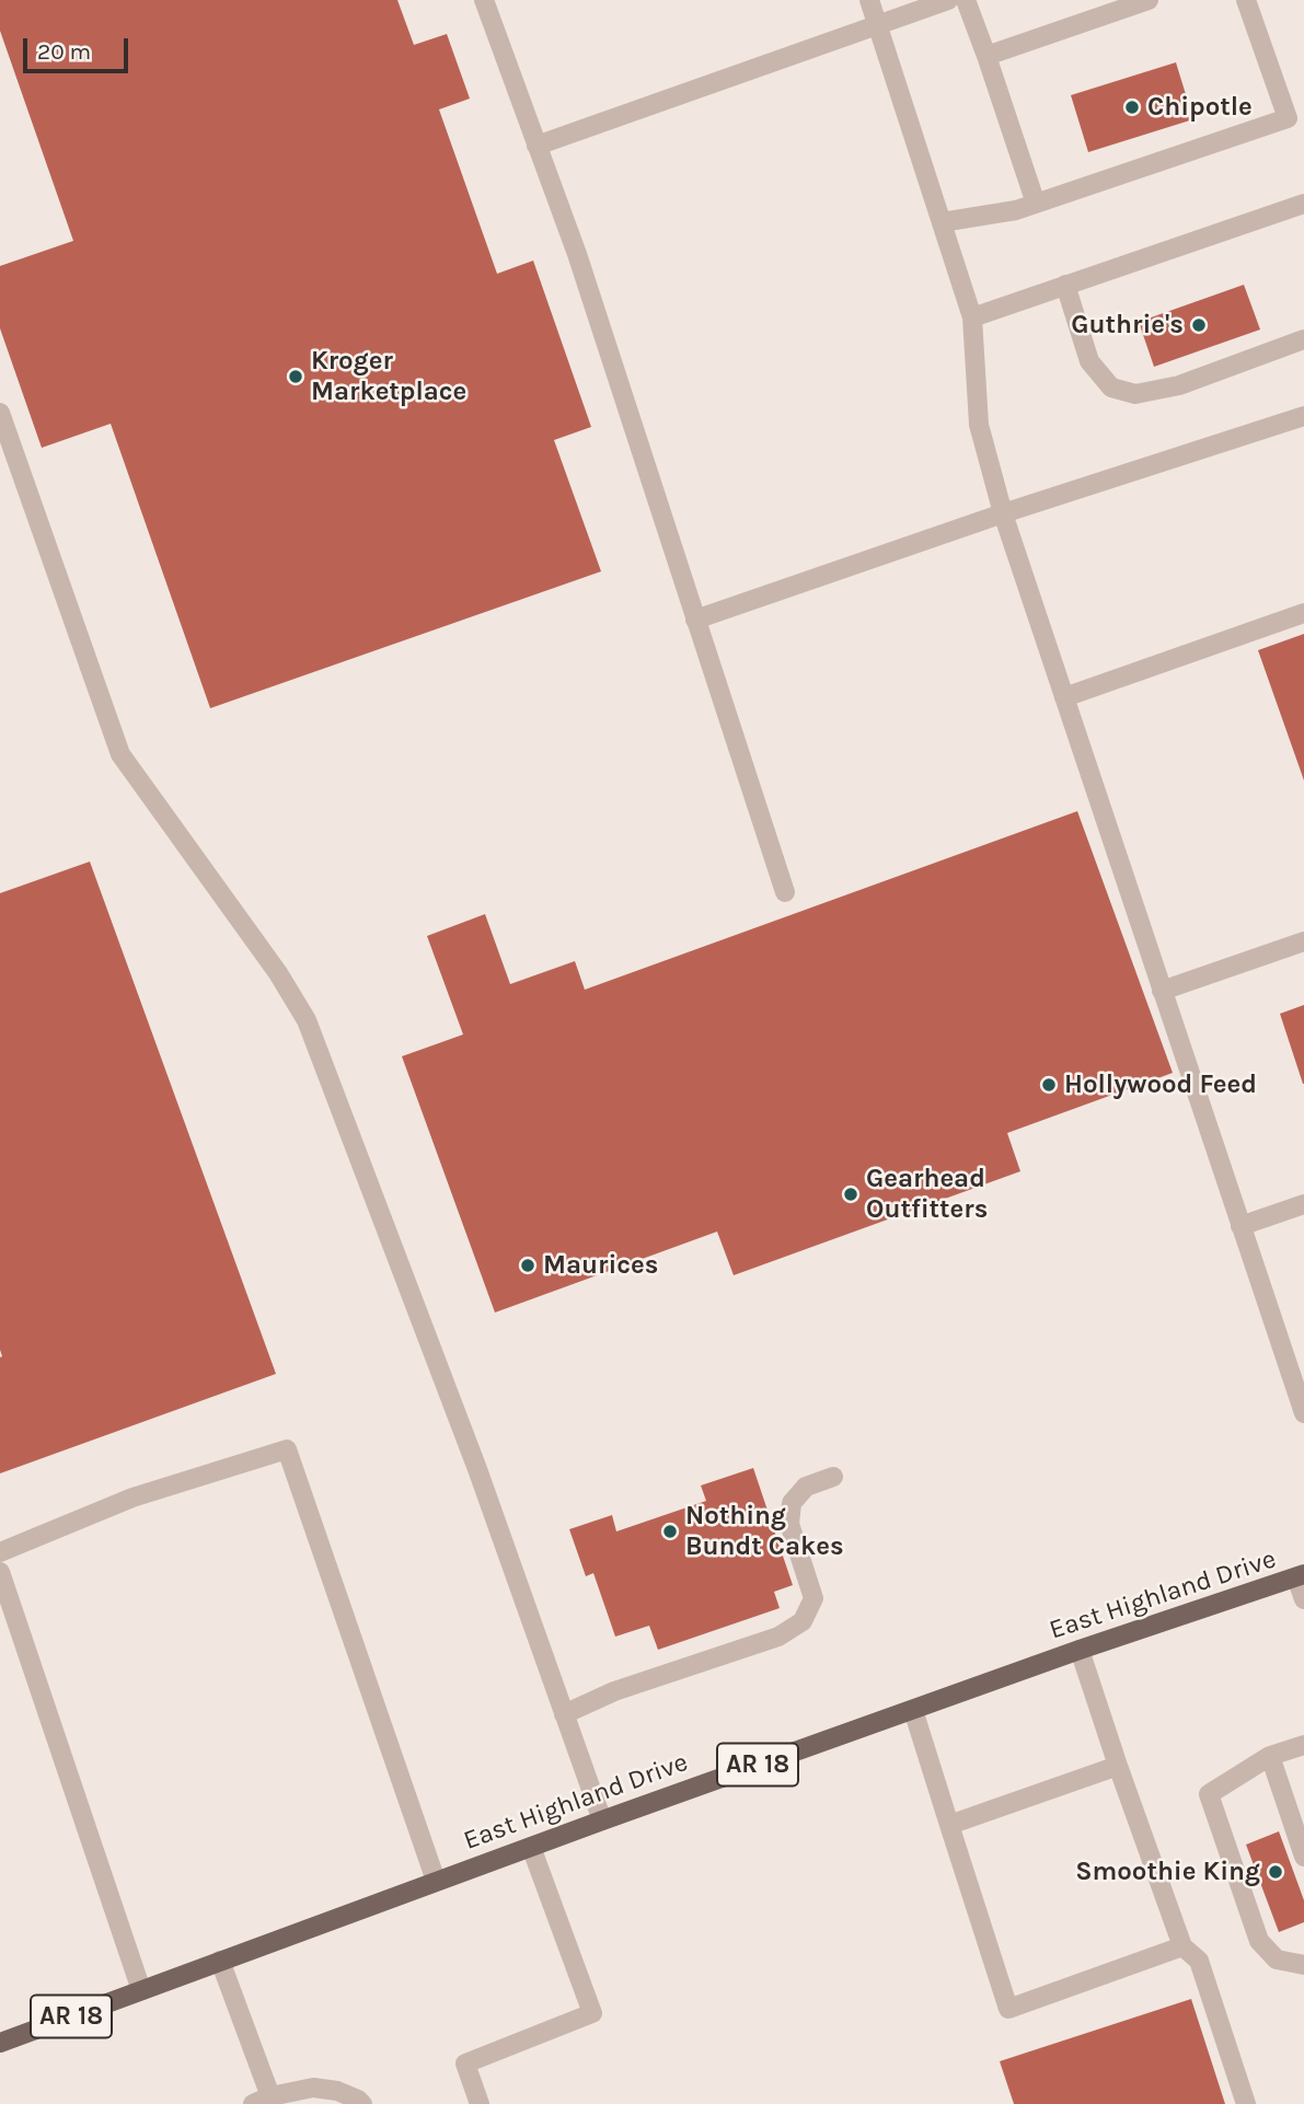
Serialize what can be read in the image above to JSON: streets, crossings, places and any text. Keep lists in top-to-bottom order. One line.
{"streets":{"main road":["East Highland Drive","AR 18"]},"places":["Chipotle","Guthrie's","Kroger Marketplace","Hollywood Feed","Gearhead Outfitters","Maurices","Nothing Bundt Cakes","Smoothie King"],"scale_bar":"20 m"}
